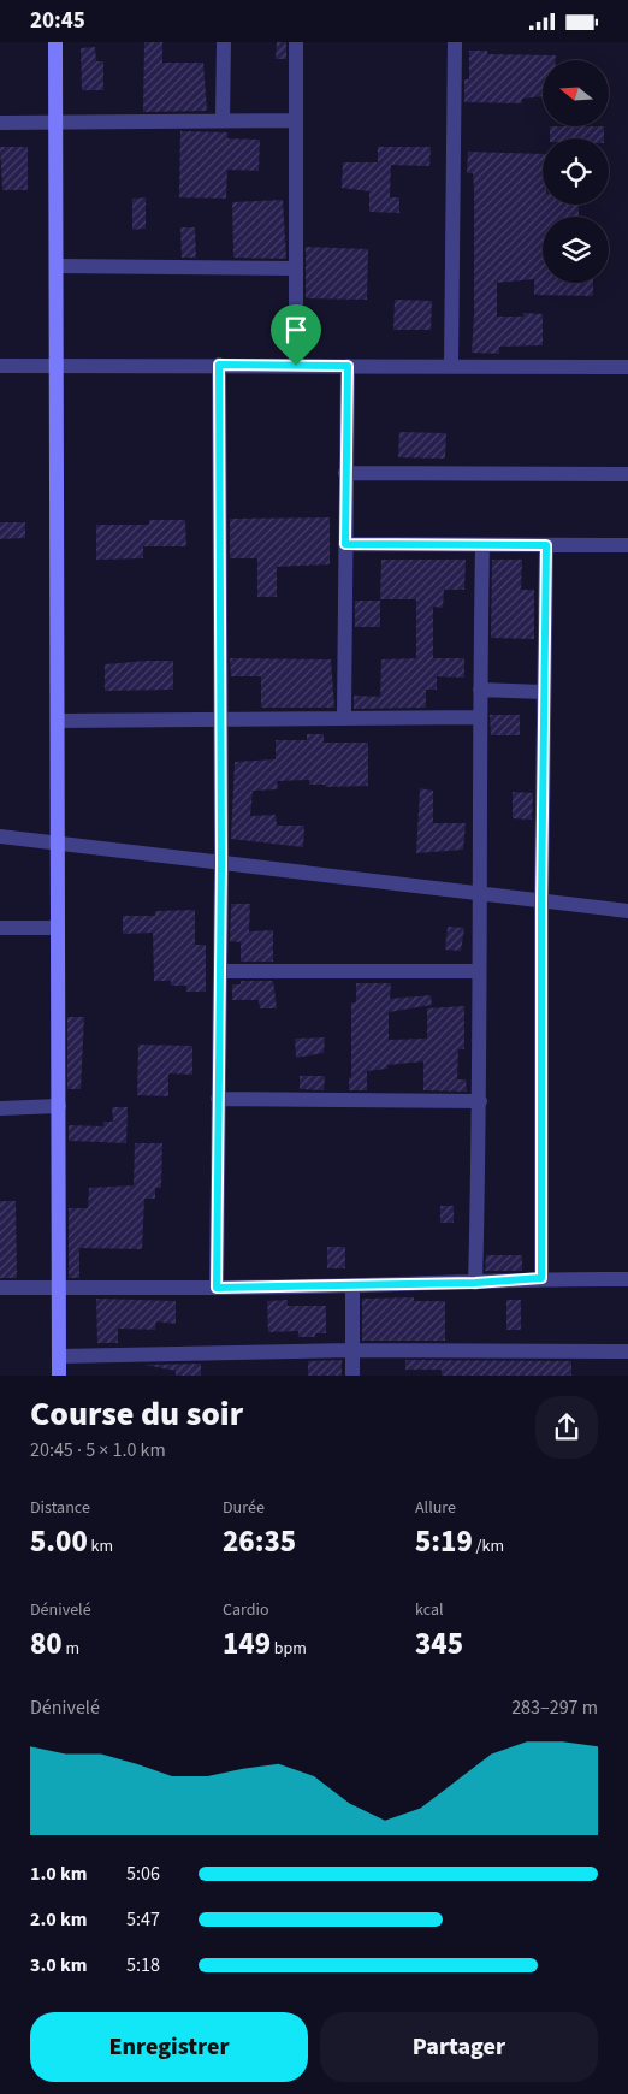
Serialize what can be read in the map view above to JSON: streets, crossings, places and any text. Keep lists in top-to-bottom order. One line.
{"north":"left","page":{"status":"20:45","heading":["Course du soir","20:45 · 5 × 1.0 km"],"stats":[["Distance","5.00 km"],["Durée","26:35"],["Allure","5:19 /km"],["Dénivelé","80 m"],["Cardio","149 bpm"],["kcal","345"]],"chart":["Dénivelé","283–297 m"],"list":[{"name":"1.0 km","note":"5:06"},{"name":"2.0 km","note":"5:47"},{"name":"3.0 km","note":"5:18"}],"buttons":["Enregistrer","Partager"]}}
